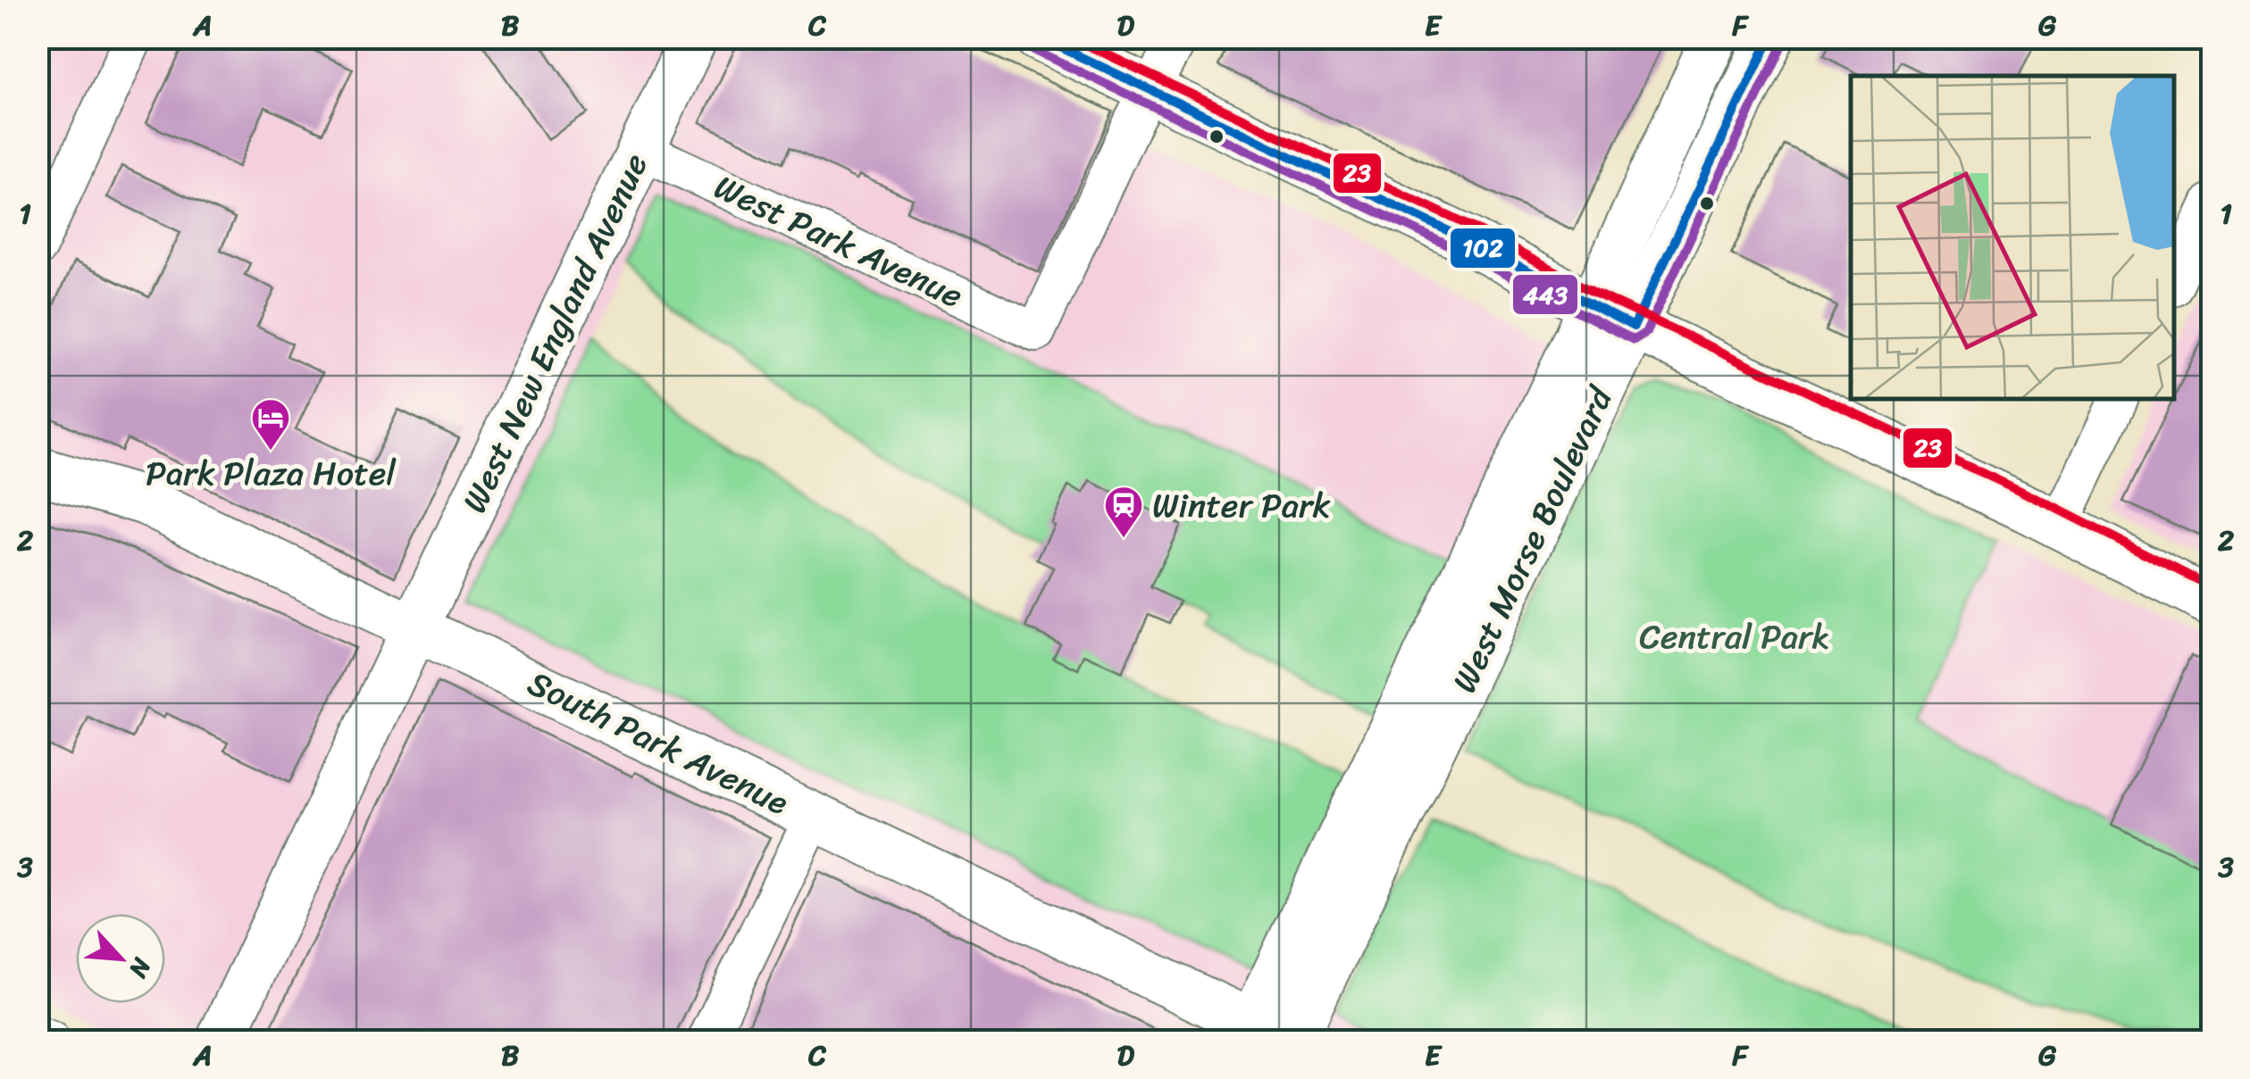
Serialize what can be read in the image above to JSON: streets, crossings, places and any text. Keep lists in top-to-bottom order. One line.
{"streets":{"street":["West Park Avenue","West New England Avenue","West Morse Boulevard","South Park Avenue"]},"crossings":[["West Park Avenue","West New England Avenue"],["West New England Avenue","South Park Avenue"],["West Morse Boulevard","South Park Avenue"]],"parks":["Central Park"],"places":{"hotel":["Park Plaza Hotel"],"station":["Winter Park"]},"lines":["transit line 102","transit line 23","transit line 443"],"north":"bottom right","grid":{"columns":["A","B","C","D","E","F","G"],"rows":["1","2","3"]}}
